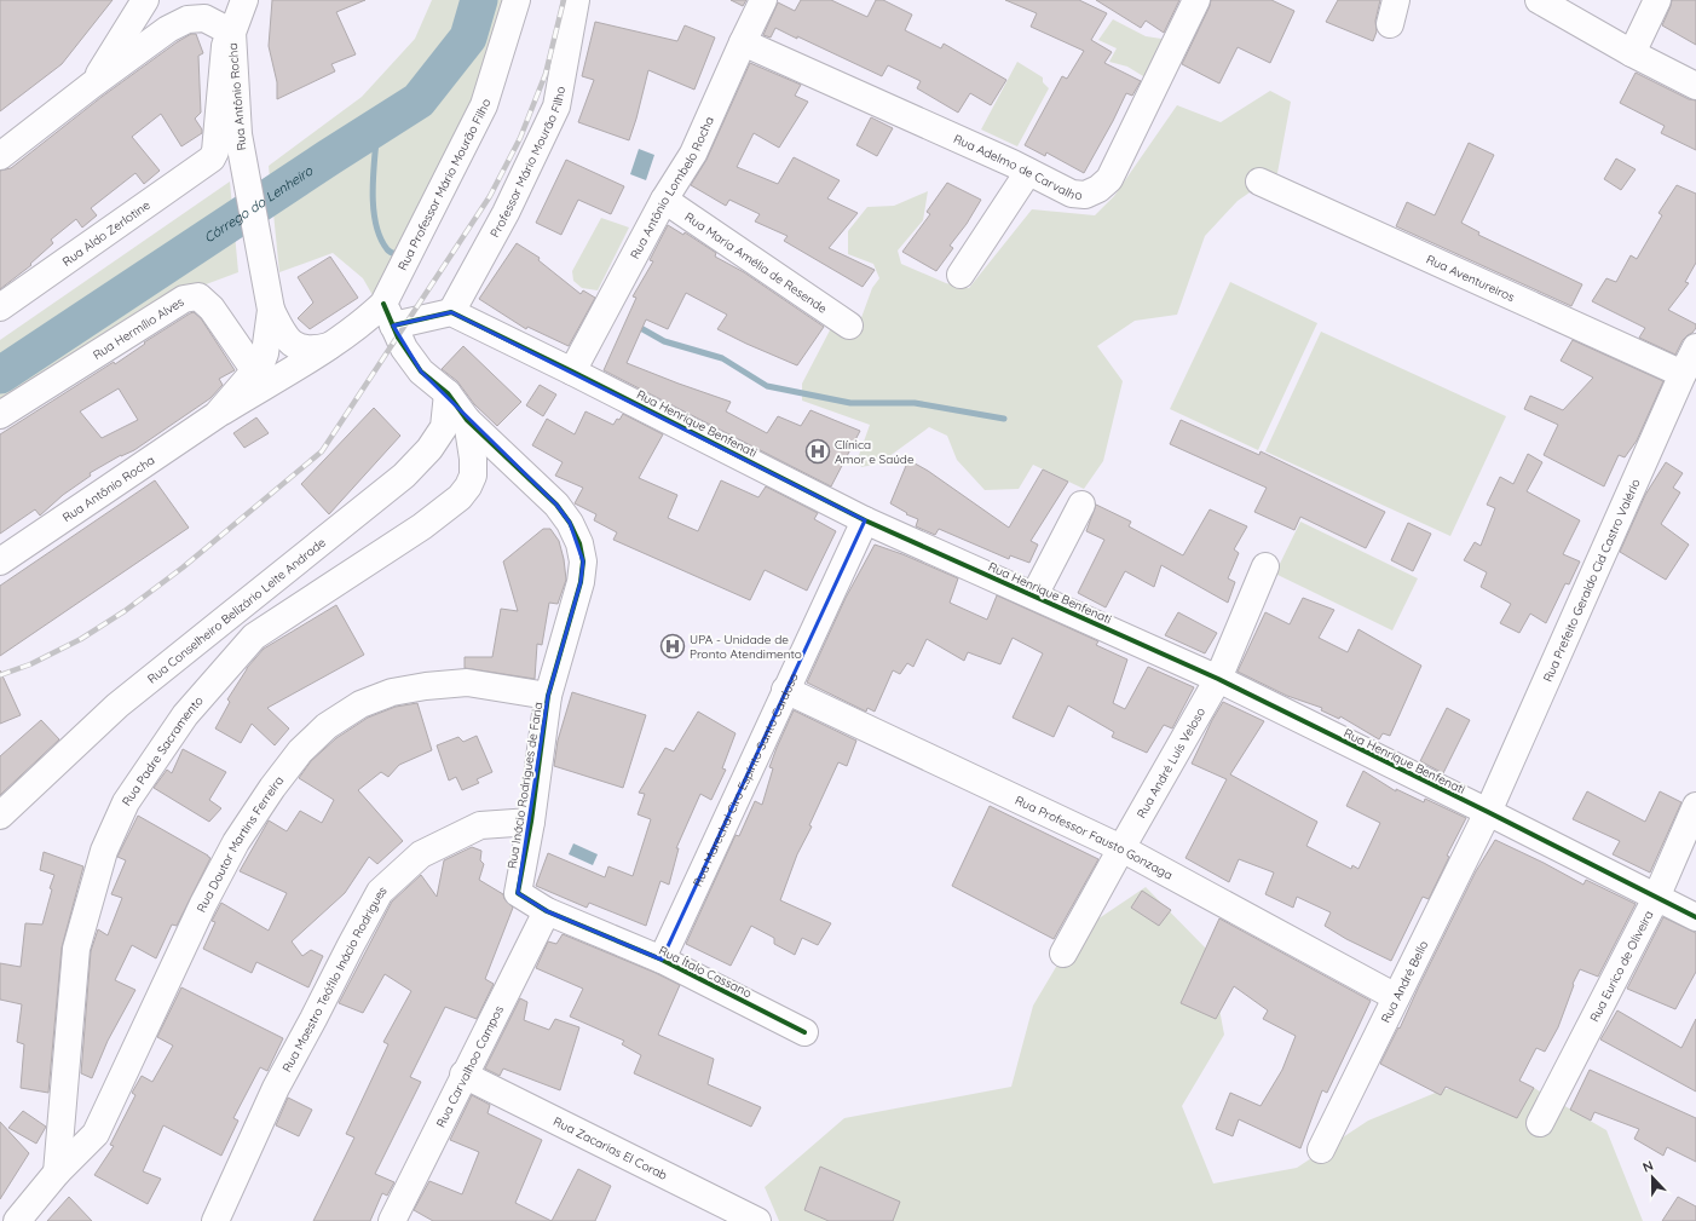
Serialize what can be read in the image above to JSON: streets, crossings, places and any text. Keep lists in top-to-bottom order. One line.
{"streets":{"main road":["Rua Antônio Rocha","Professor Mário Mourão Filho","Rua Adelmo de Carvalho","Rua Professor Mário Mourão Filho","Rua Antônio Lombelo Rocha","Rua Aldo Zerlotine","Rua Maria Amélia de Resende","Rua Aventureiros","Rua Hermílio Alves","Rua Henrique Benfenati","Rua Prefeito Geraldo Cid Castro Valério","Rua Conselheiro Belizário Leite Andrade","Rua Padre Sacramento","Rua André Luís Veloso","Rua Marechal Ciro Espírito Santo Cardoso","Rua Inácio Rodrigues de Faria","Rua Professor Fausto Gonzaga","Rua Doutor Martins Ferreira","Rua Eurico de Oliveira","Rua Ítalo Cassano","Rua Maestro Teófilo Inácio Rodrigues","Rua André Bello","Rua Carvalhoo Campos","Rua Zacarias El Corab"]},"crossings":[["Rua Antônio Rocha","Rua Professor Mário Mourão Filho"],["Rua Antônio Rocha","Rua Aldo Zerlotine"],["Rua Antônio Rocha","Rua Hermílio Alves"],["Professor Mário Mourão Filho","Rua Henrique Benfenati"],["Rua Adelmo de Carvalho","Rua Antônio Lombelo Rocha"],["Rua Professor Mário Mourão Filho","Rua Inácio Rodrigues de Faria"],["Rua Antônio Lombelo Rocha","Rua Maria Amélia de Resende"],["Rua Antônio Lombelo Rocha","Rua Henrique Benfenati"],["Rua Aventureiros","Rua Prefeito Geraldo Cid Castro Valério"],["Rua Henrique Benfenati","Rua Prefeito Geraldo Cid Castro Valério"],["Rua Henrique Benfenati","Rua André Luís Veloso"],["Rua Henrique Benfenati","Rua Marechal Ciro Espírito Santo Cardoso"],["Rua Henrique Benfenati","Rua Eurico de Oliveira"],["Rua Henrique Benfenati","Rua André Bello"],["Rua Prefeito Geraldo Cid Castro Valério","Rua André Bello"],["Rua Conselheiro Belizário Leite Andrade","Rua Inácio Rodrigues de Faria"],["Rua Padre Sacramento","Rua Inácio Rodrigues de Faria"],["Rua Padre Sacramento","Rua Doutor Martins Ferreira"],["Rua André Luís Veloso","Rua Professor Fausto Gonzaga"],["Rua Marechal Ciro Espírito Santo Cardoso","Rua Professor Fausto Gonzaga"],["Rua Marechal Ciro Espírito Santo Cardoso","Rua Ítalo Cassano"],["Rua Inácio Rodrigues de Faria","Rua Doutor Martins Ferreira"],["Rua Inácio Rodrigues de Faria","Rua Ítalo Cassano"],["Rua Inácio Rodrigues de Faria","Rua Maestro Teófilo Inácio Rodrigues"],["Rua Professor Fausto Gonzaga","Rua André Bello"],["Rua Ítalo Cassano","Rua Carvalhoo Campos"],["Rua Carvalhoo Campos","Rua Zacarias El Corab"]],"water":["Córrego do Lenheiro"],"places":{"hospital":["Clínica Amor e Saúde","UPA - Unidade de Pronto Atendimento"]},"north":"top"}
